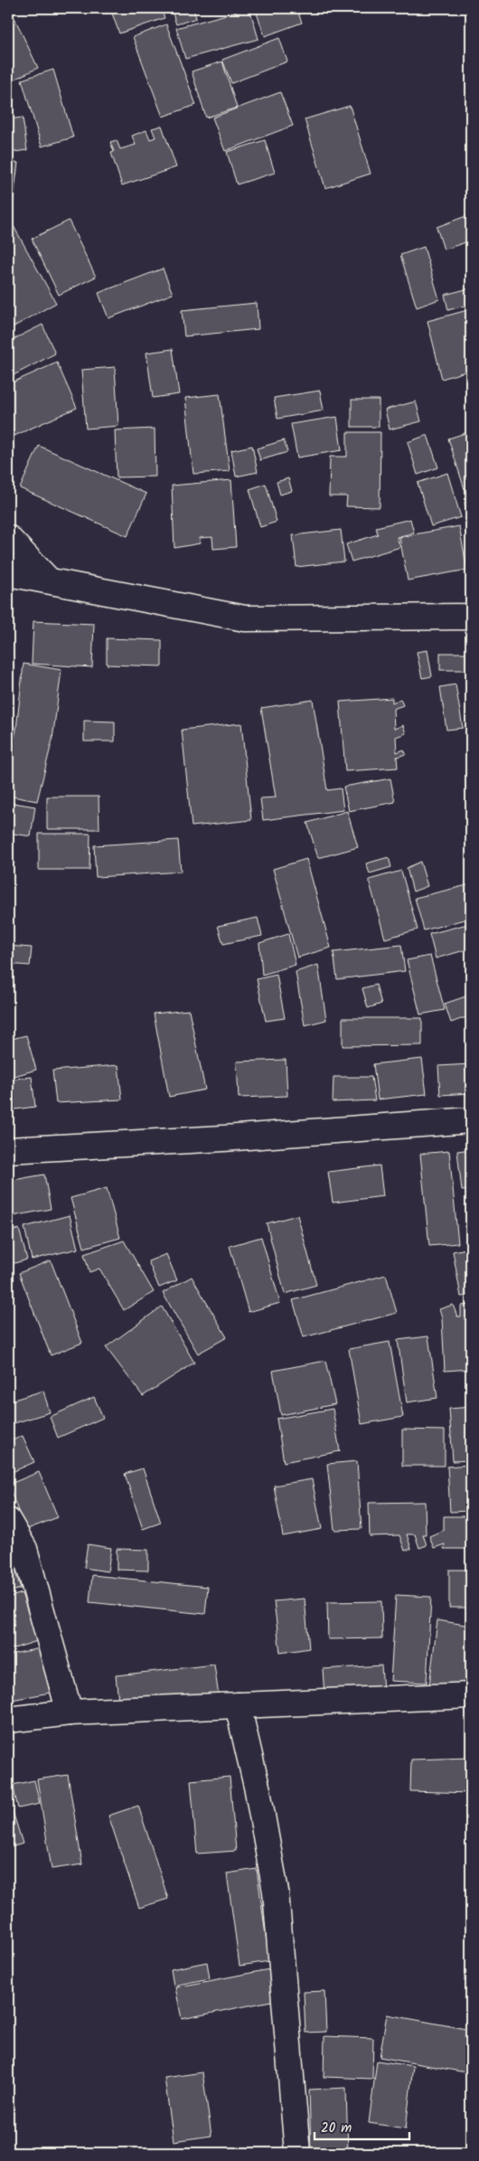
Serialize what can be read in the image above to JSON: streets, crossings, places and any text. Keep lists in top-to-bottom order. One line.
{"scale_bar":"20 m"}
